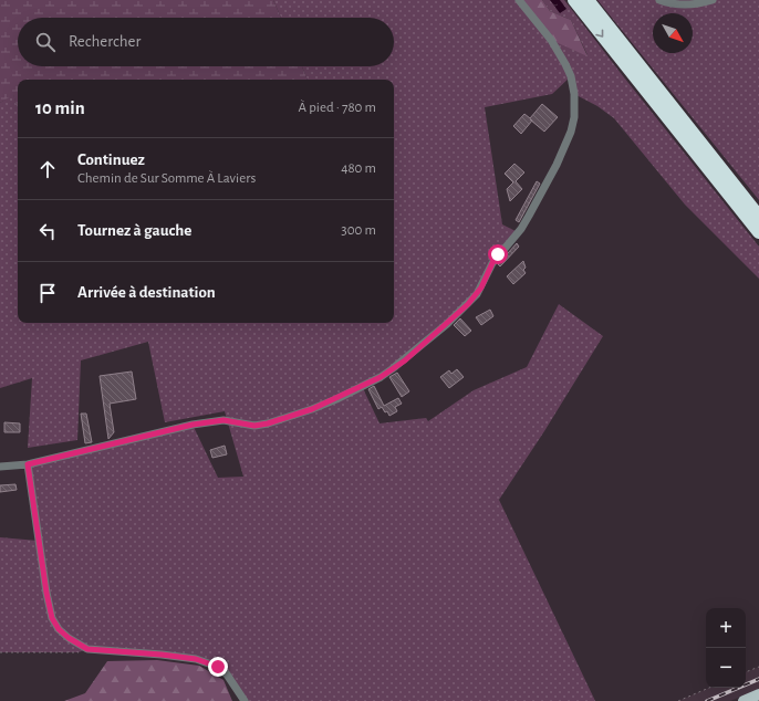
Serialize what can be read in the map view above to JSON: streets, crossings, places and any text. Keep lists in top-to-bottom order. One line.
{"north":"bottom right","page":{"search":"Rechercher","heading":["10 min","À pied · 780 m"],"list":[["Continuez","Chemin de Sur Somme À Laviers","480 m"],["Tournez à gauche","300 m"],"Arrivée à destination"],"map_buttons":["+","−"]}}
